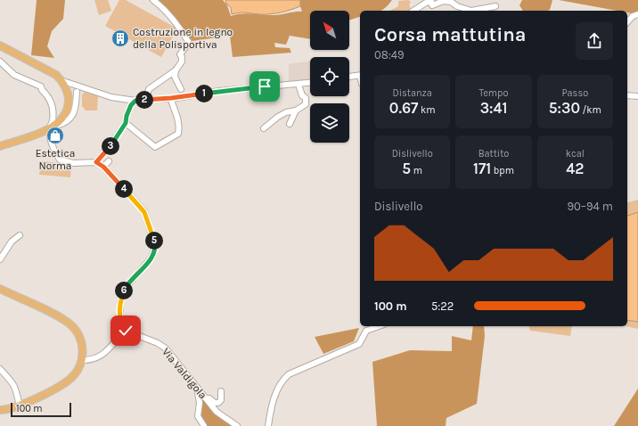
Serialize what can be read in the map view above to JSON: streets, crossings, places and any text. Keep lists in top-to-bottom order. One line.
{"streets":{"street":["Via Valdigola"]},"places":{"building":["Costruzione in legno della Polisportiva"],"shop":["Estetica Norma"]},"scale_bar":"100 m","north":"top left","page":{"heading":["Corsa mattutina","08:49"],"stats":[["Distanza","0.67 km"],["Tempo","3:41"],["Passo","5:30 /km"],["Dislivello","5 m"],["Battito","171 bpm"],["kcal","42"]],"pins":["1","2","3","4","5","6"],"chart":["Dislivello","90–94 m"],"list":[{"name":"100 m","note":"5:22"}],"scale":"100 m"}}
